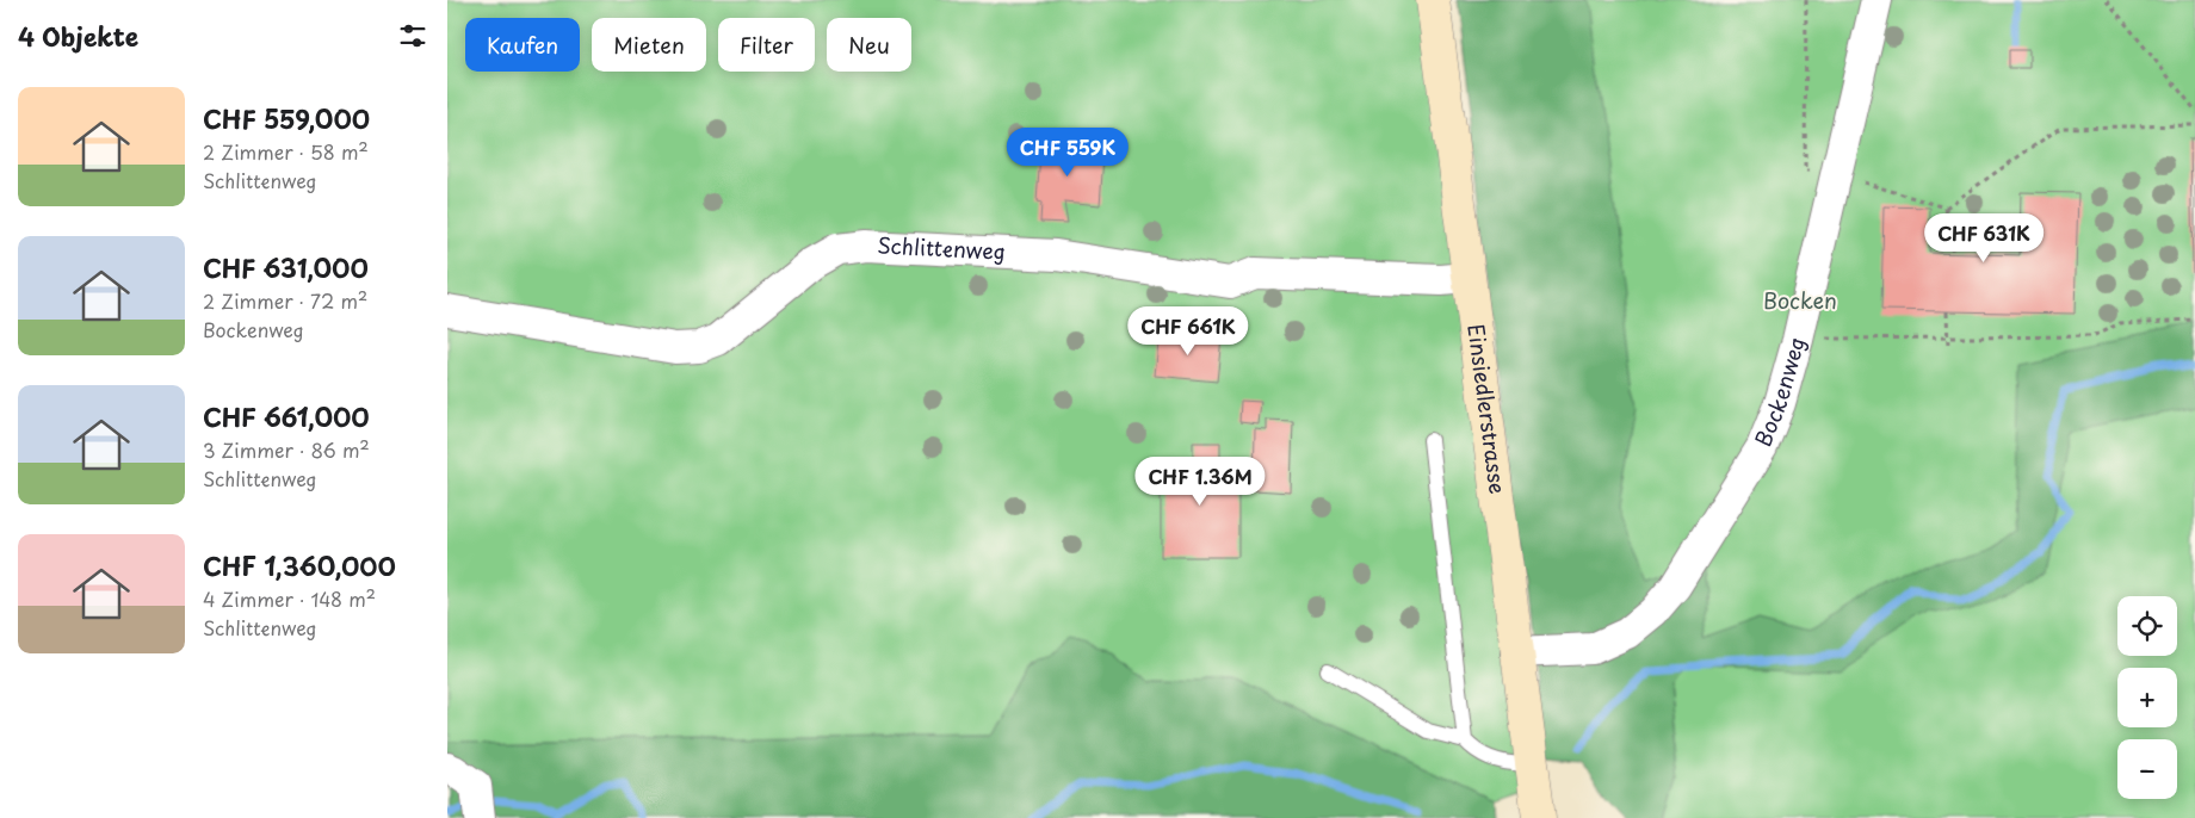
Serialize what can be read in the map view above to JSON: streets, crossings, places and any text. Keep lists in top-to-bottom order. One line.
{"streets":{"street":["Schlittenweg","Bockenweg","Einsiedlerstrasse"]},"crossings":[["Schlittenweg","Einsiedlerstrasse"],["Bockenweg","Einsiedlerstrasse"]],"parks":["Bocken"],"page":{"heading":"4 Objekte","chip":["Kaufen","Mieten","Filter","Neu"],"list":[{"name":"CHF 559,000","note":"2 Zimmer · 58 m² · Schlittenweg"},{"name":"CHF 631,000","note":"2 Zimmer · 72 m² · Bockenweg"},{"name":"CHF 661,000","note":"3 Zimmer · 86 m² · Schlittenweg"},{"name":"CHF 1,360,000","note":"4 Zimmer · 148 m² · Schlittenweg"}],"price":["CHF 559K","CHF 631K","CHF 661K","CHF 1.36M"],"map_buttons":["+","−"]}}
